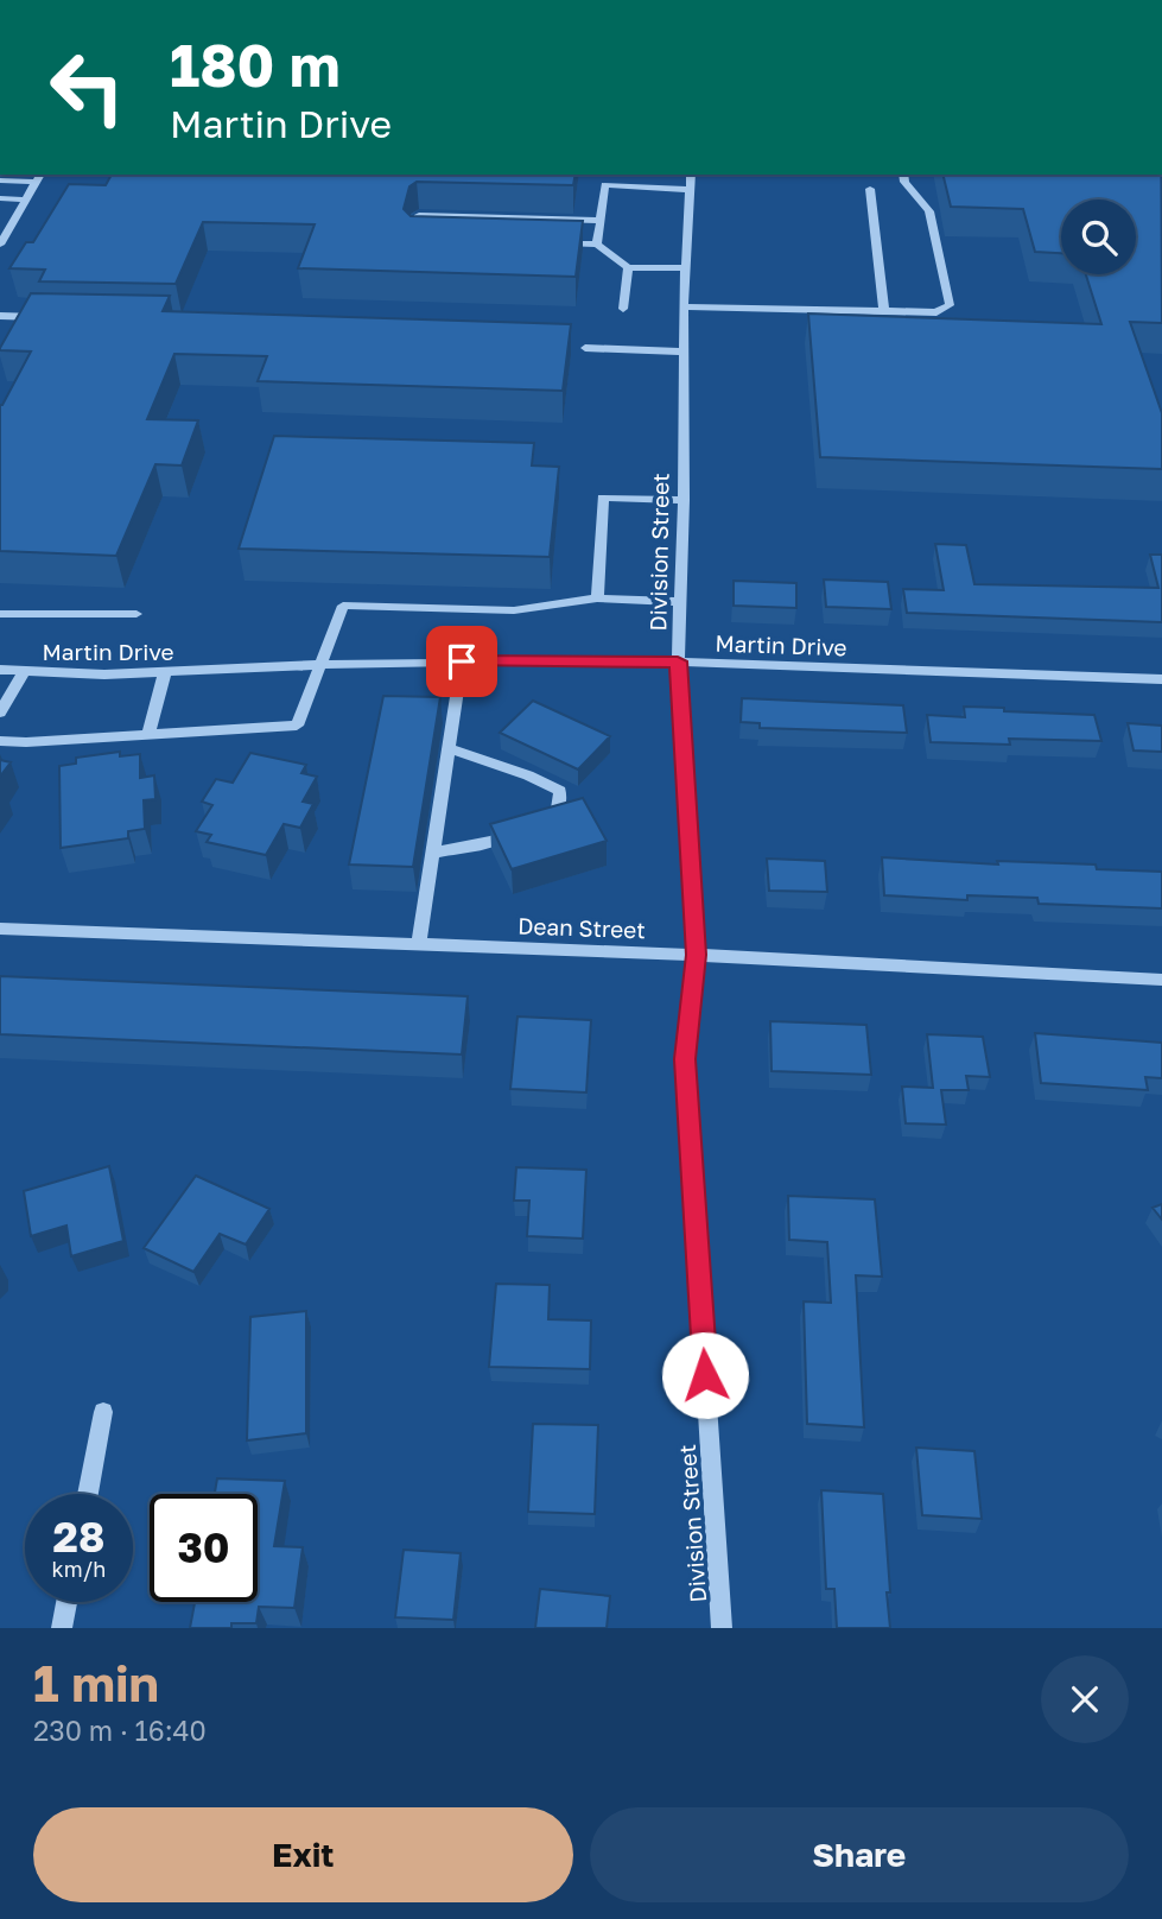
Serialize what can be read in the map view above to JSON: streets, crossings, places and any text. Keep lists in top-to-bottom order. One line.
{"streets":{"street":["Division Street","Martin Drive","Dean Street"]},"crossings":[["Division Street","Martin Drive"],["Division Street","Dean Street"]],"page":{"turn":["180 m","Martin Drive"],"speed":"28 km/h","limit":"30","heading":["1 min","230 m · 16:40"],"buttons":["Exit","Share"]}}
